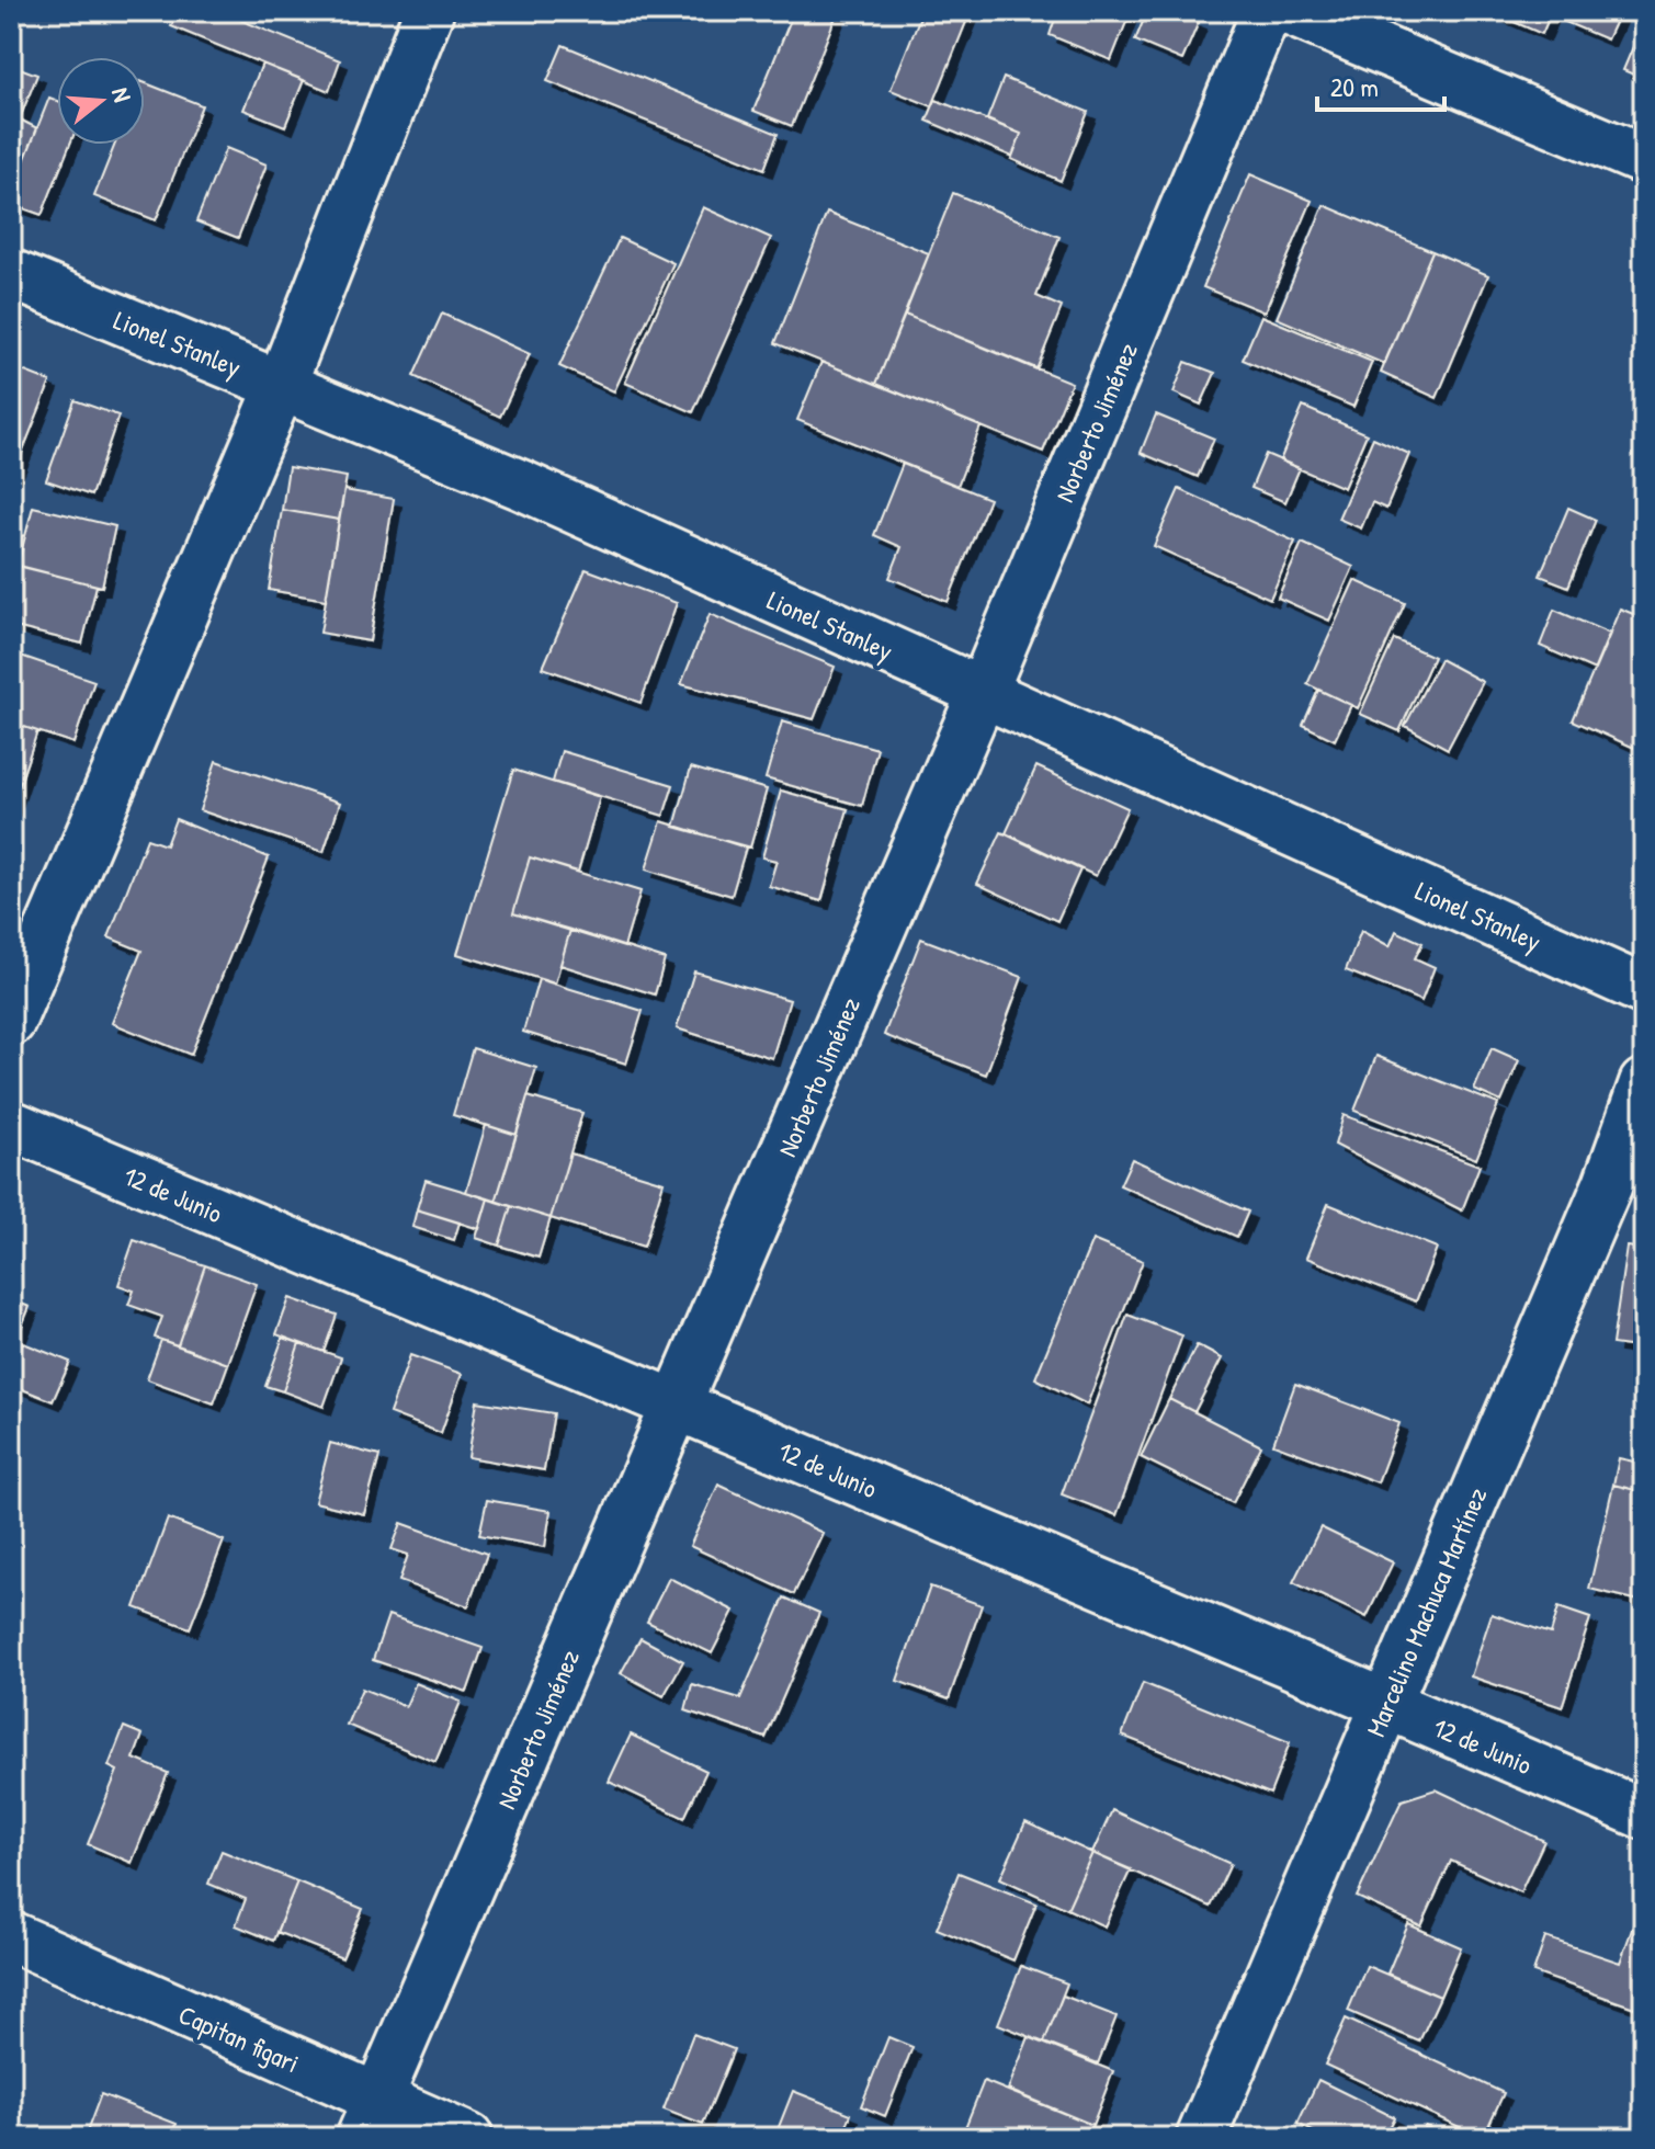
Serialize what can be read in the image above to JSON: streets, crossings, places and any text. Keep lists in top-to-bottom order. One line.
{"streets":{"street":["Lionel Stanley","Norberto Jiménez","12 de Junio","Marcelino Machuca Martínez","Capitan figari"]},"crossings":[["Lionel Stanley","Norberto Jiménez"],["Norberto Jiménez","12 de Junio"],["Norberto Jiménez","Capitan figari"],["12 de Junio","Marcelino Machuca Martínez"]],"scale_bar":"20 m","north":"right"}
